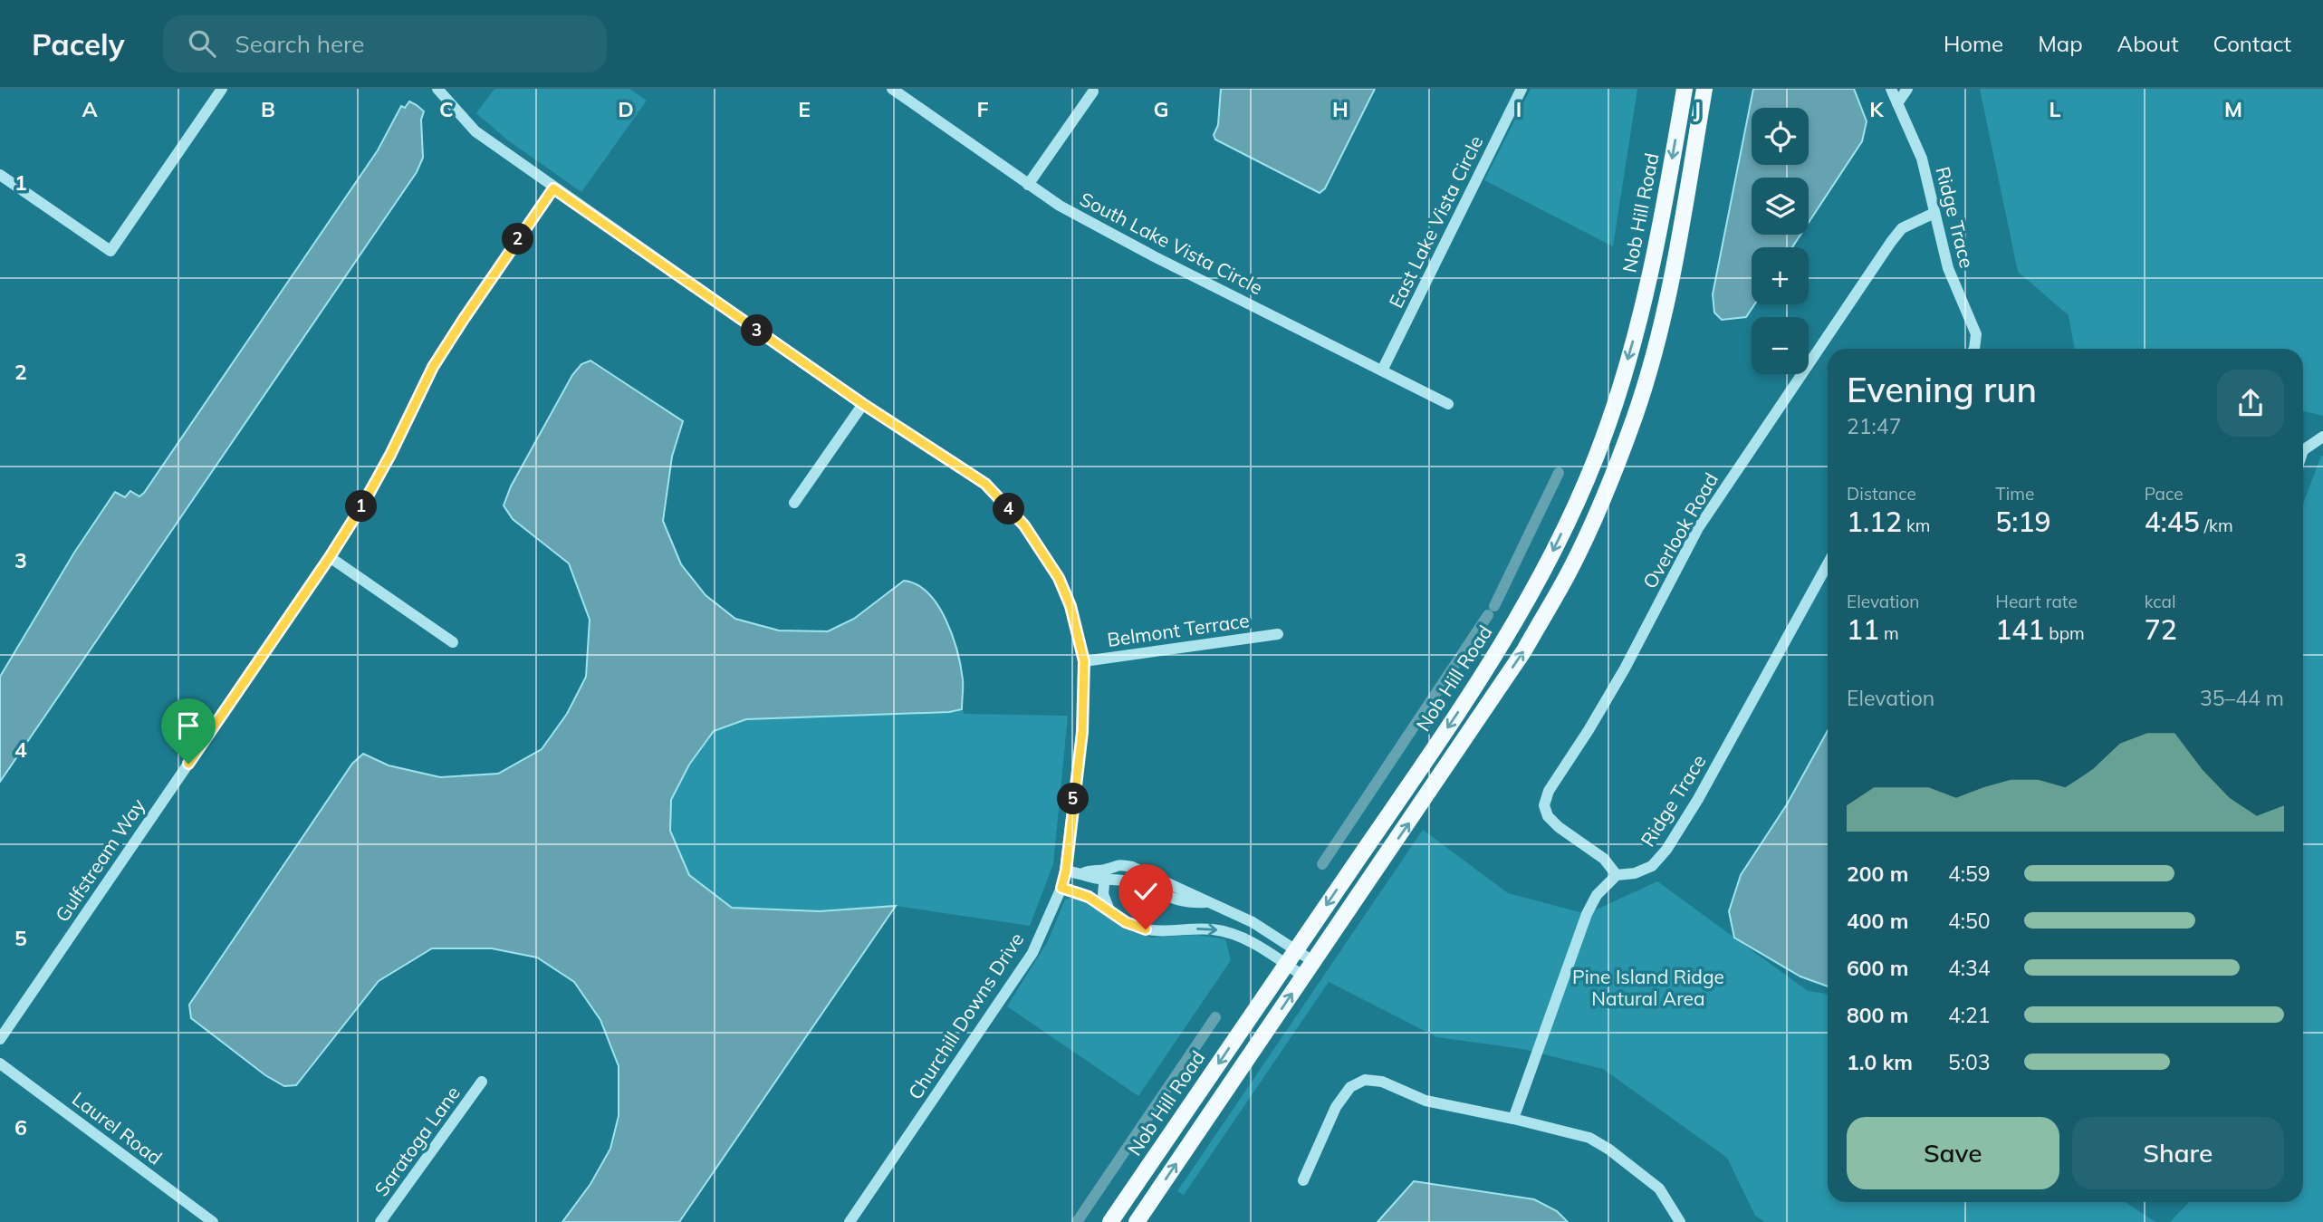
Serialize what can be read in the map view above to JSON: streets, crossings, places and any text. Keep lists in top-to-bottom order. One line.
{"streets":{"main road":["Nob Hill Road"],"street":["Ridge Trace","East Lake Vista Circle","South Lake Vista Circle","Overlook Road","Belmont Terrace","Gulfstream Way","Churchill Downs Drive","Laurel Road","Saratoga Lane"]},"crossings":[["Ridge Trace","Overlook Road"],["East Lake Vista Circle","South Lake Vista Circle"],["Belmont Terrace","Churchill Downs Drive"],["Gulfstream Way","Churchill Downs Drive"]],"parks":["Pine Island Ridge Natural Area"],"page":{"header":"Pacely","search":"Search here","nav":["Home","Map","About","Contact"],"map_buttons":["+","−"],"pins":["2","3","1","4","5"],"heading":["Evening run","21:47"],"stats":[["Distance","1.12 km"],["Time","5:19"],["Pace","4:45 /km"],["Elevation","11 m"],["Heart rate","141 bpm"],["kcal","72"]],"chart":["Elevation","35–44 m"],"list":[{"name":"200 m","note":"4:59"},{"name":"400 m","note":"4:50"},{"name":"600 m","note":"4:34"},{"name":"800 m","note":"4:21"},{"name":"1.0 km","note":"5:03"}],"buttons":["Save","Share"]},"grid":{"columns":["A","B","C","D","E","F","G","H","I","J","K","L","M"],"rows":["1","2","3","4","5","6"]}}
